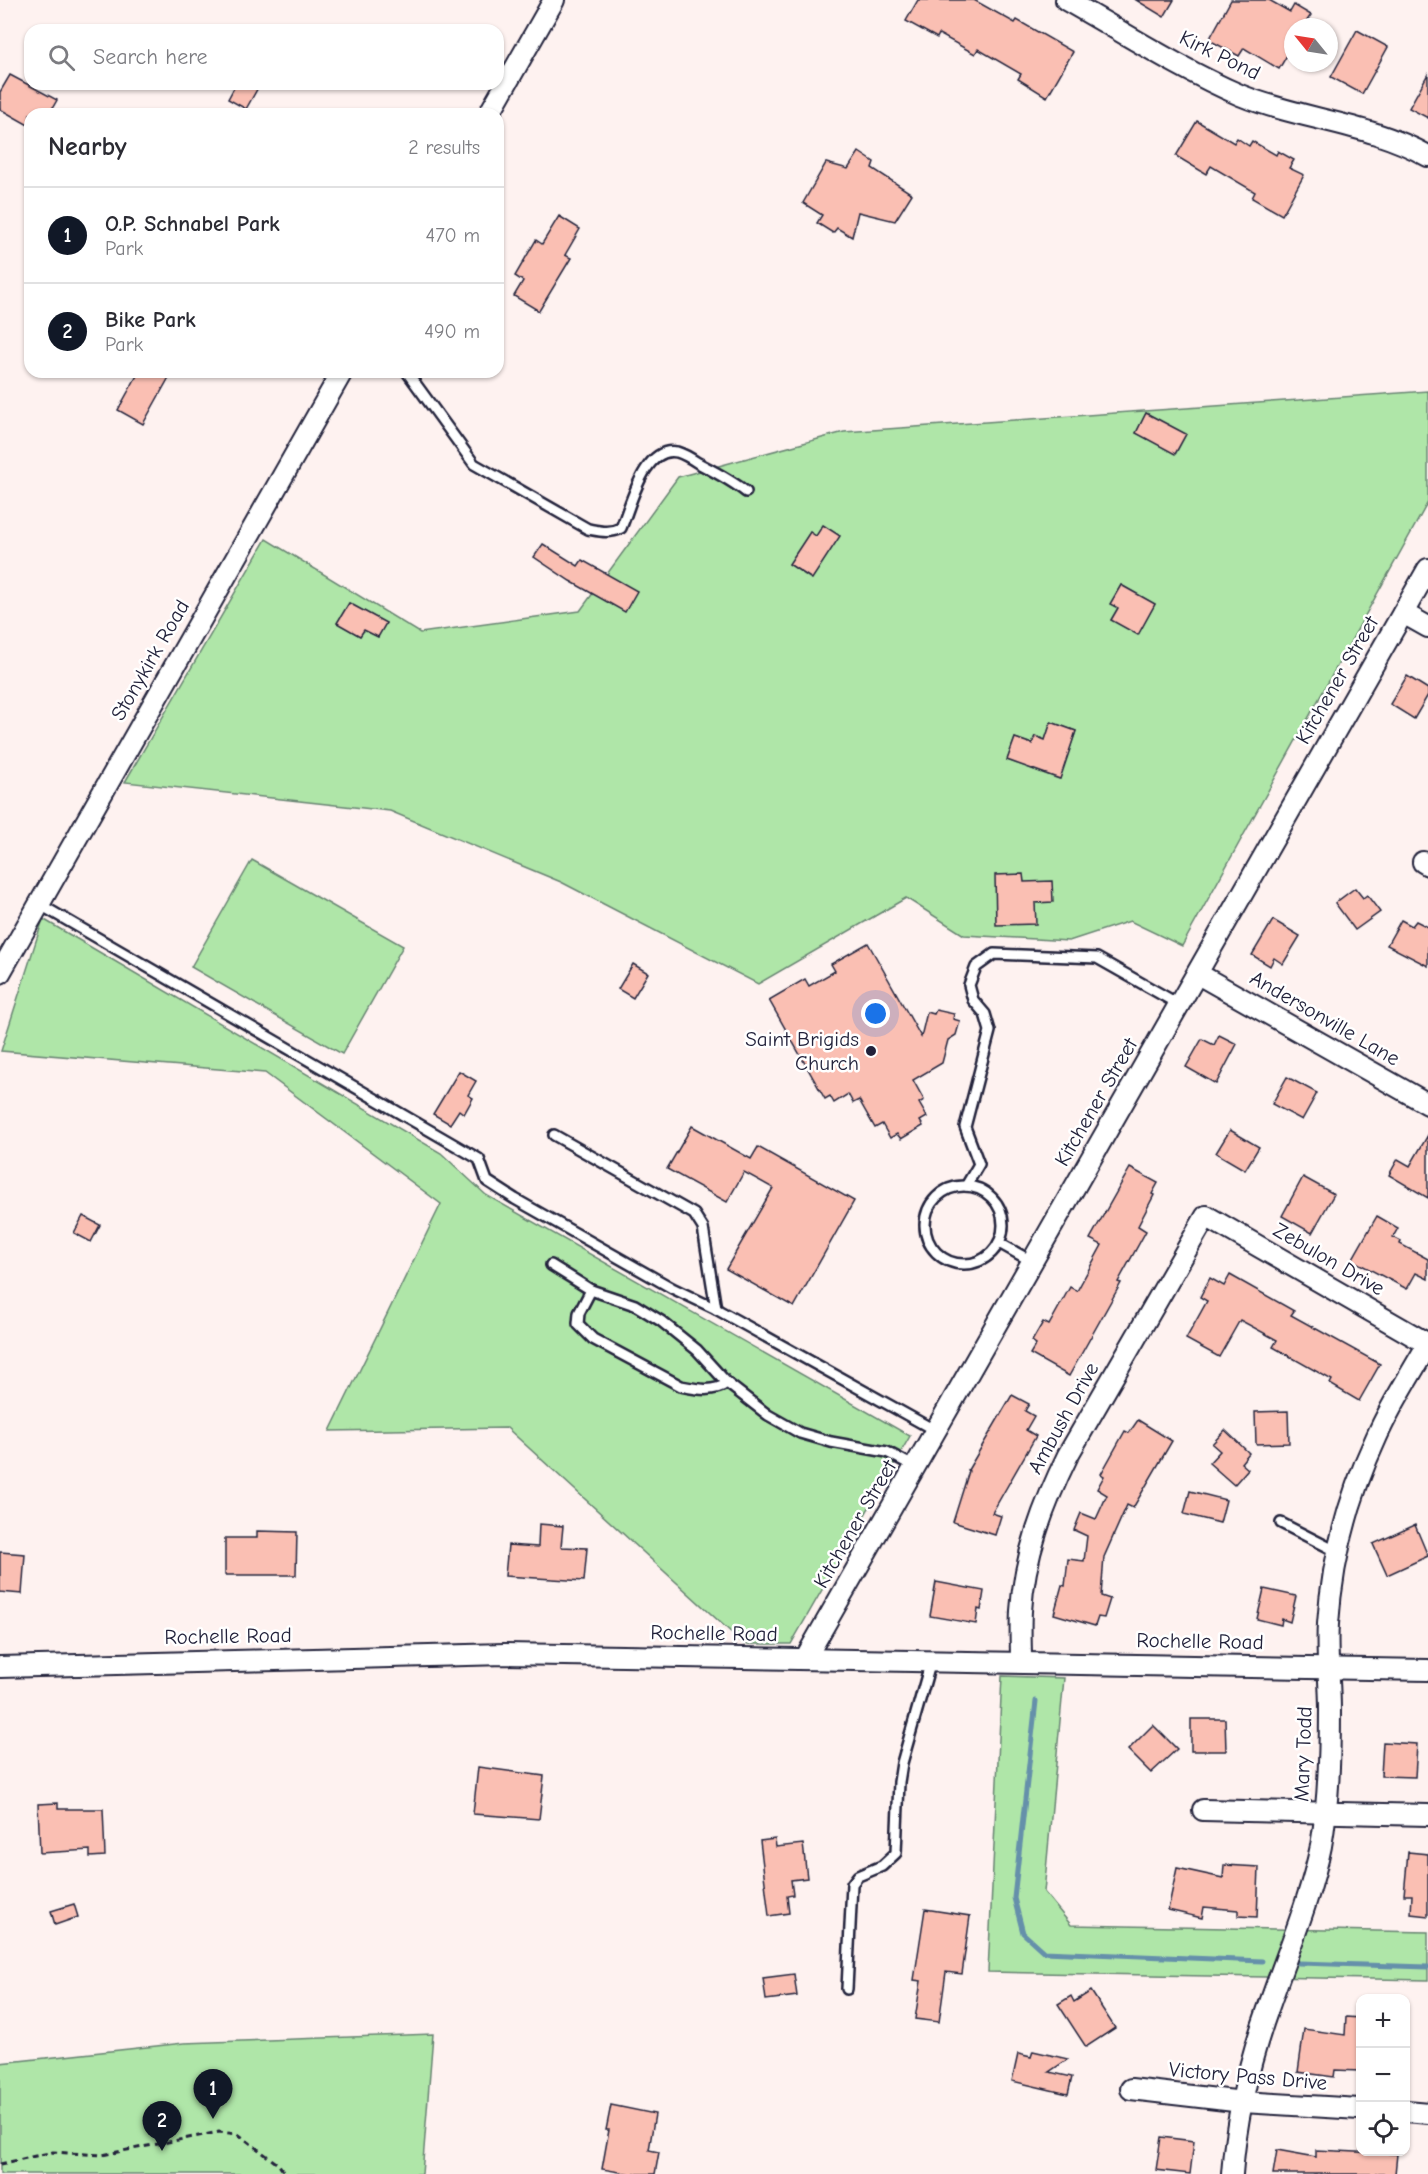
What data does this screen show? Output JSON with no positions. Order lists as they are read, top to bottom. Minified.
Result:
{"streets":{"street":["Kirk Pond","Stonykirk Road","Kitchener Street","Andersonville Lane","Zebulon Drive","Ambush Drive","Rochelle Road","Mary Todd","Victory Pass Drive"]},"crossings":[["Kitchener Street","Andersonville Lane"],["Kitchener Street","Rochelle Road"],["Zebulon Drive","Ambush Drive"],["Zebulon Drive","Mary Todd"],["Ambush Drive","Rochelle Road"],["Rochelle Road","Mary Todd"],["Mary Todd","Victory Pass Drive"]],"places":["Saint Brigids Church"],"north":"top left","page":{"search":"Search here","heading":["Nearby","2 results"],"list":[{"mark":"1","name":"O.P. Schnabel Park","note":"Park","value":"470 m"},{"mark":"2","name":"Bike Park","note":"Park","value":"490 m"}],"map_buttons":["+","−"],"pins":["1","2"]}}
